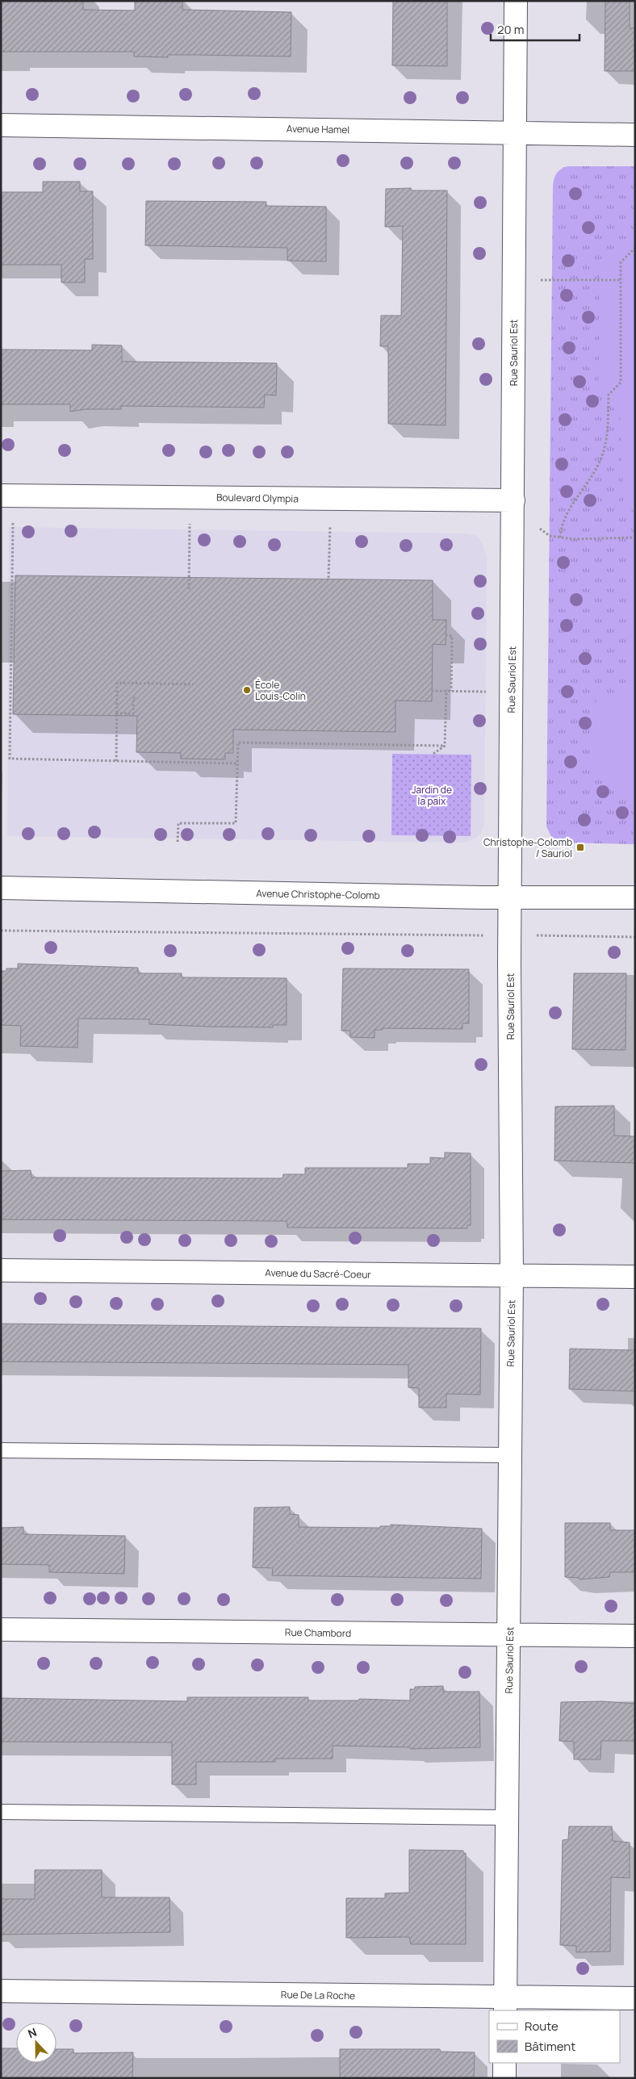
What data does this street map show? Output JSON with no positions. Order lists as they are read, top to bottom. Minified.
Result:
{"streets":{"street":["Avenue Hamel","Rue Sauriol Est","Boulevard Olympia","Avenue Christophe-Colomb","Avenue du Sacré-Coeur","Rue Chambord","Rue De La Roche"]},"crossings":[["Avenue Hamel","Rue Sauriol Est"],["Rue Sauriol Est","Boulevard Olympia"],["Rue Sauriol Est","Avenue Christophe-Colomb"],["Rue Sauriol Est","Avenue du Sacré-Coeur"],["Rue Sauriol Est","Rue Chambord"],["Rue Sauriol Est","Rue De La Roche"]],"parks":["Jardin de la paix"],"places":{"other":["École Louis-Colin"],"transit":["Christophe-Colomb / Sauriol"]},"legend":["Route","Bâtiment"],"scale_bar":"20 m","north":"top"}
